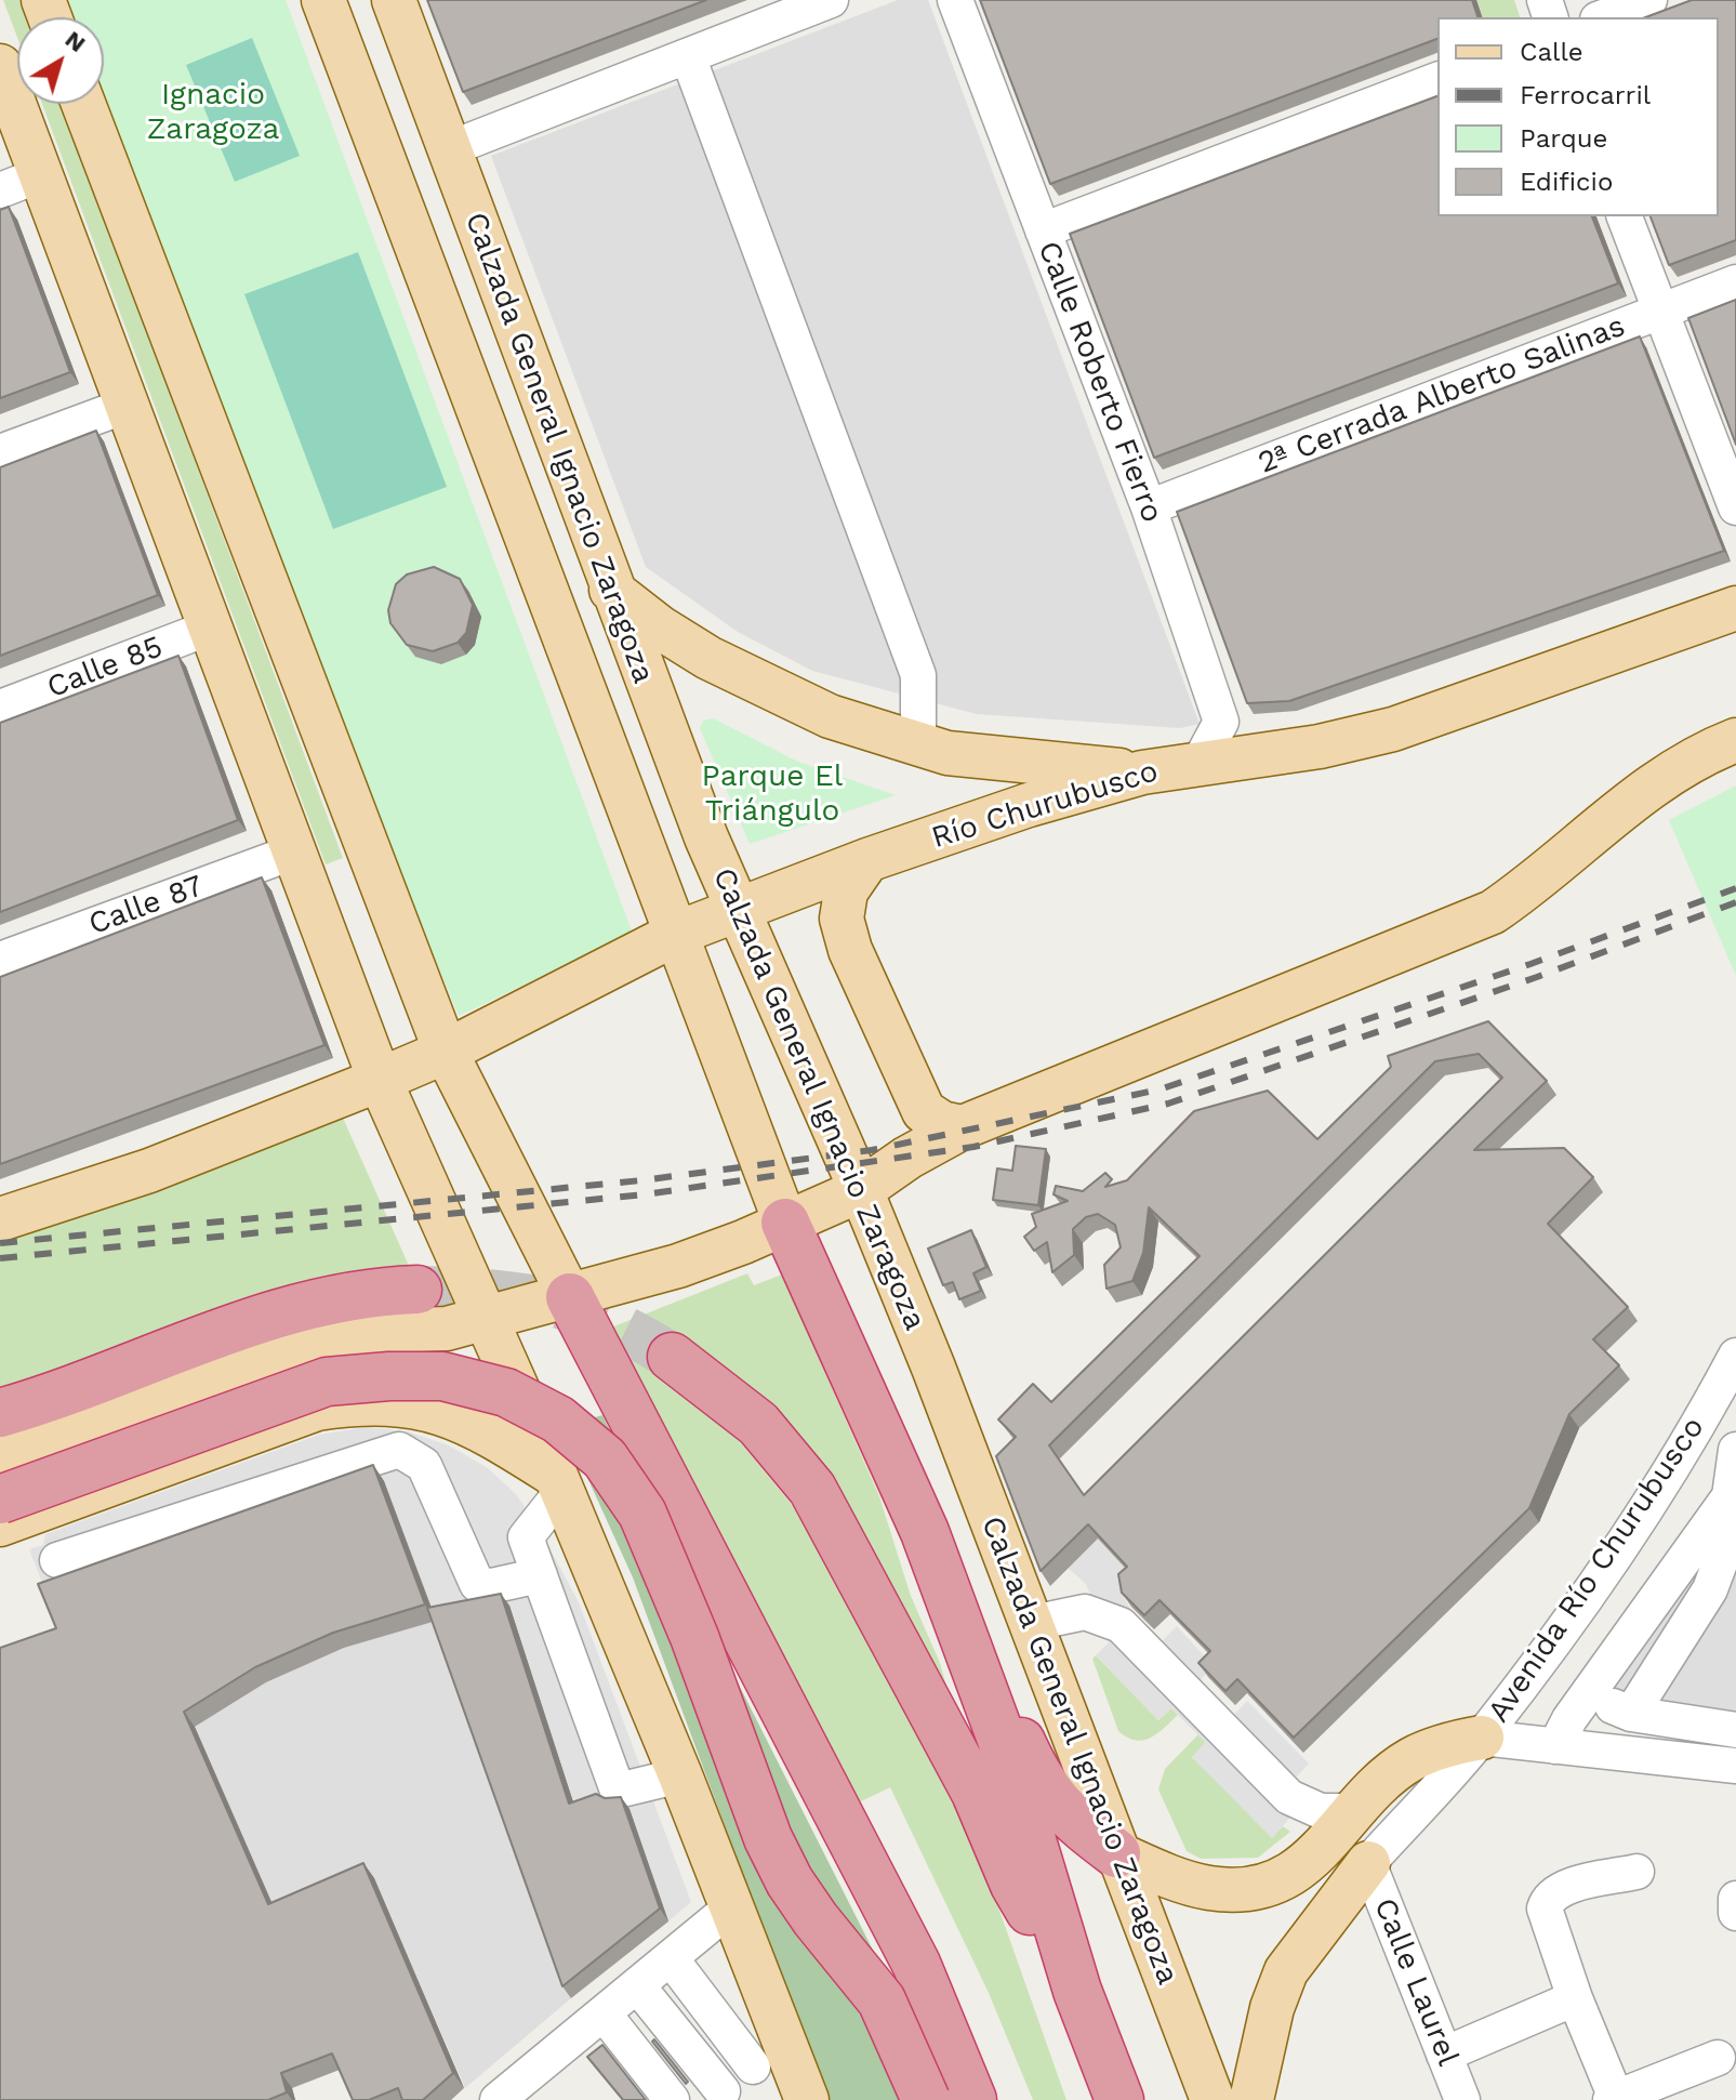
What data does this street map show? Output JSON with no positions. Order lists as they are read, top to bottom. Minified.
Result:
{"streets":{"highway":["Calzada General Ignacio Zaragoza"],"main road":["Río Churubusco"],"street":["Calle Roberto Fierro","2ª Cerrada Alberto Salinas","Calle 85","Calle 87","Avenida Río Churubusco","Calle Laurel"]},"crossings":[["Calle Roberto Fierro","2ª Cerrada Alberto Salinas"],["Calle Roberto Fierro","Río Churubusco"],["Calzada General Ignacio Zaragoza","Río Churubusco"],["Avenida Río Churubusco","Calle Laurel"]],"parks":["Ignacio Zaragoza","Parque El Triángulo"],"legend":["Calle","Ferrocarril","Parque","Edificio"],"north":"top right"}
